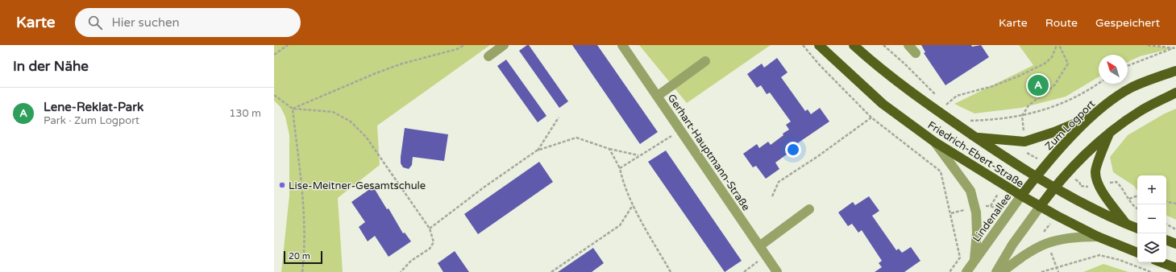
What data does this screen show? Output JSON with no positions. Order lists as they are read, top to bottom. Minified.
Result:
{"streets":{"main road":["Zum Logport","Friedrich-Ebert-Straße","Lindenallee"],"street":["Gerhart-Hauptmann-Straße"]},"crossings":[["Zum Logport","Friedrich-Ebert-Straße"],["Zum Logport","Lindenallee"],["Friedrich-Ebert-Straße","Lindenallee"]],"places":["Lise-Meitner-Gesamtschule"],"scale_bar":"20 m","north":"top left","page":{"header":"Karte","search":"Hier suchen","nav":["Karte","Route","Gespeichert"],"heading":"In der Nähe","pins":"A","list":[{"mark":"A","name":"Lene-Reklat-Park","note":"Park · Zum Logport","value":"130 m"}],"map_buttons":["+","−"],"scale":"20 m"}}
